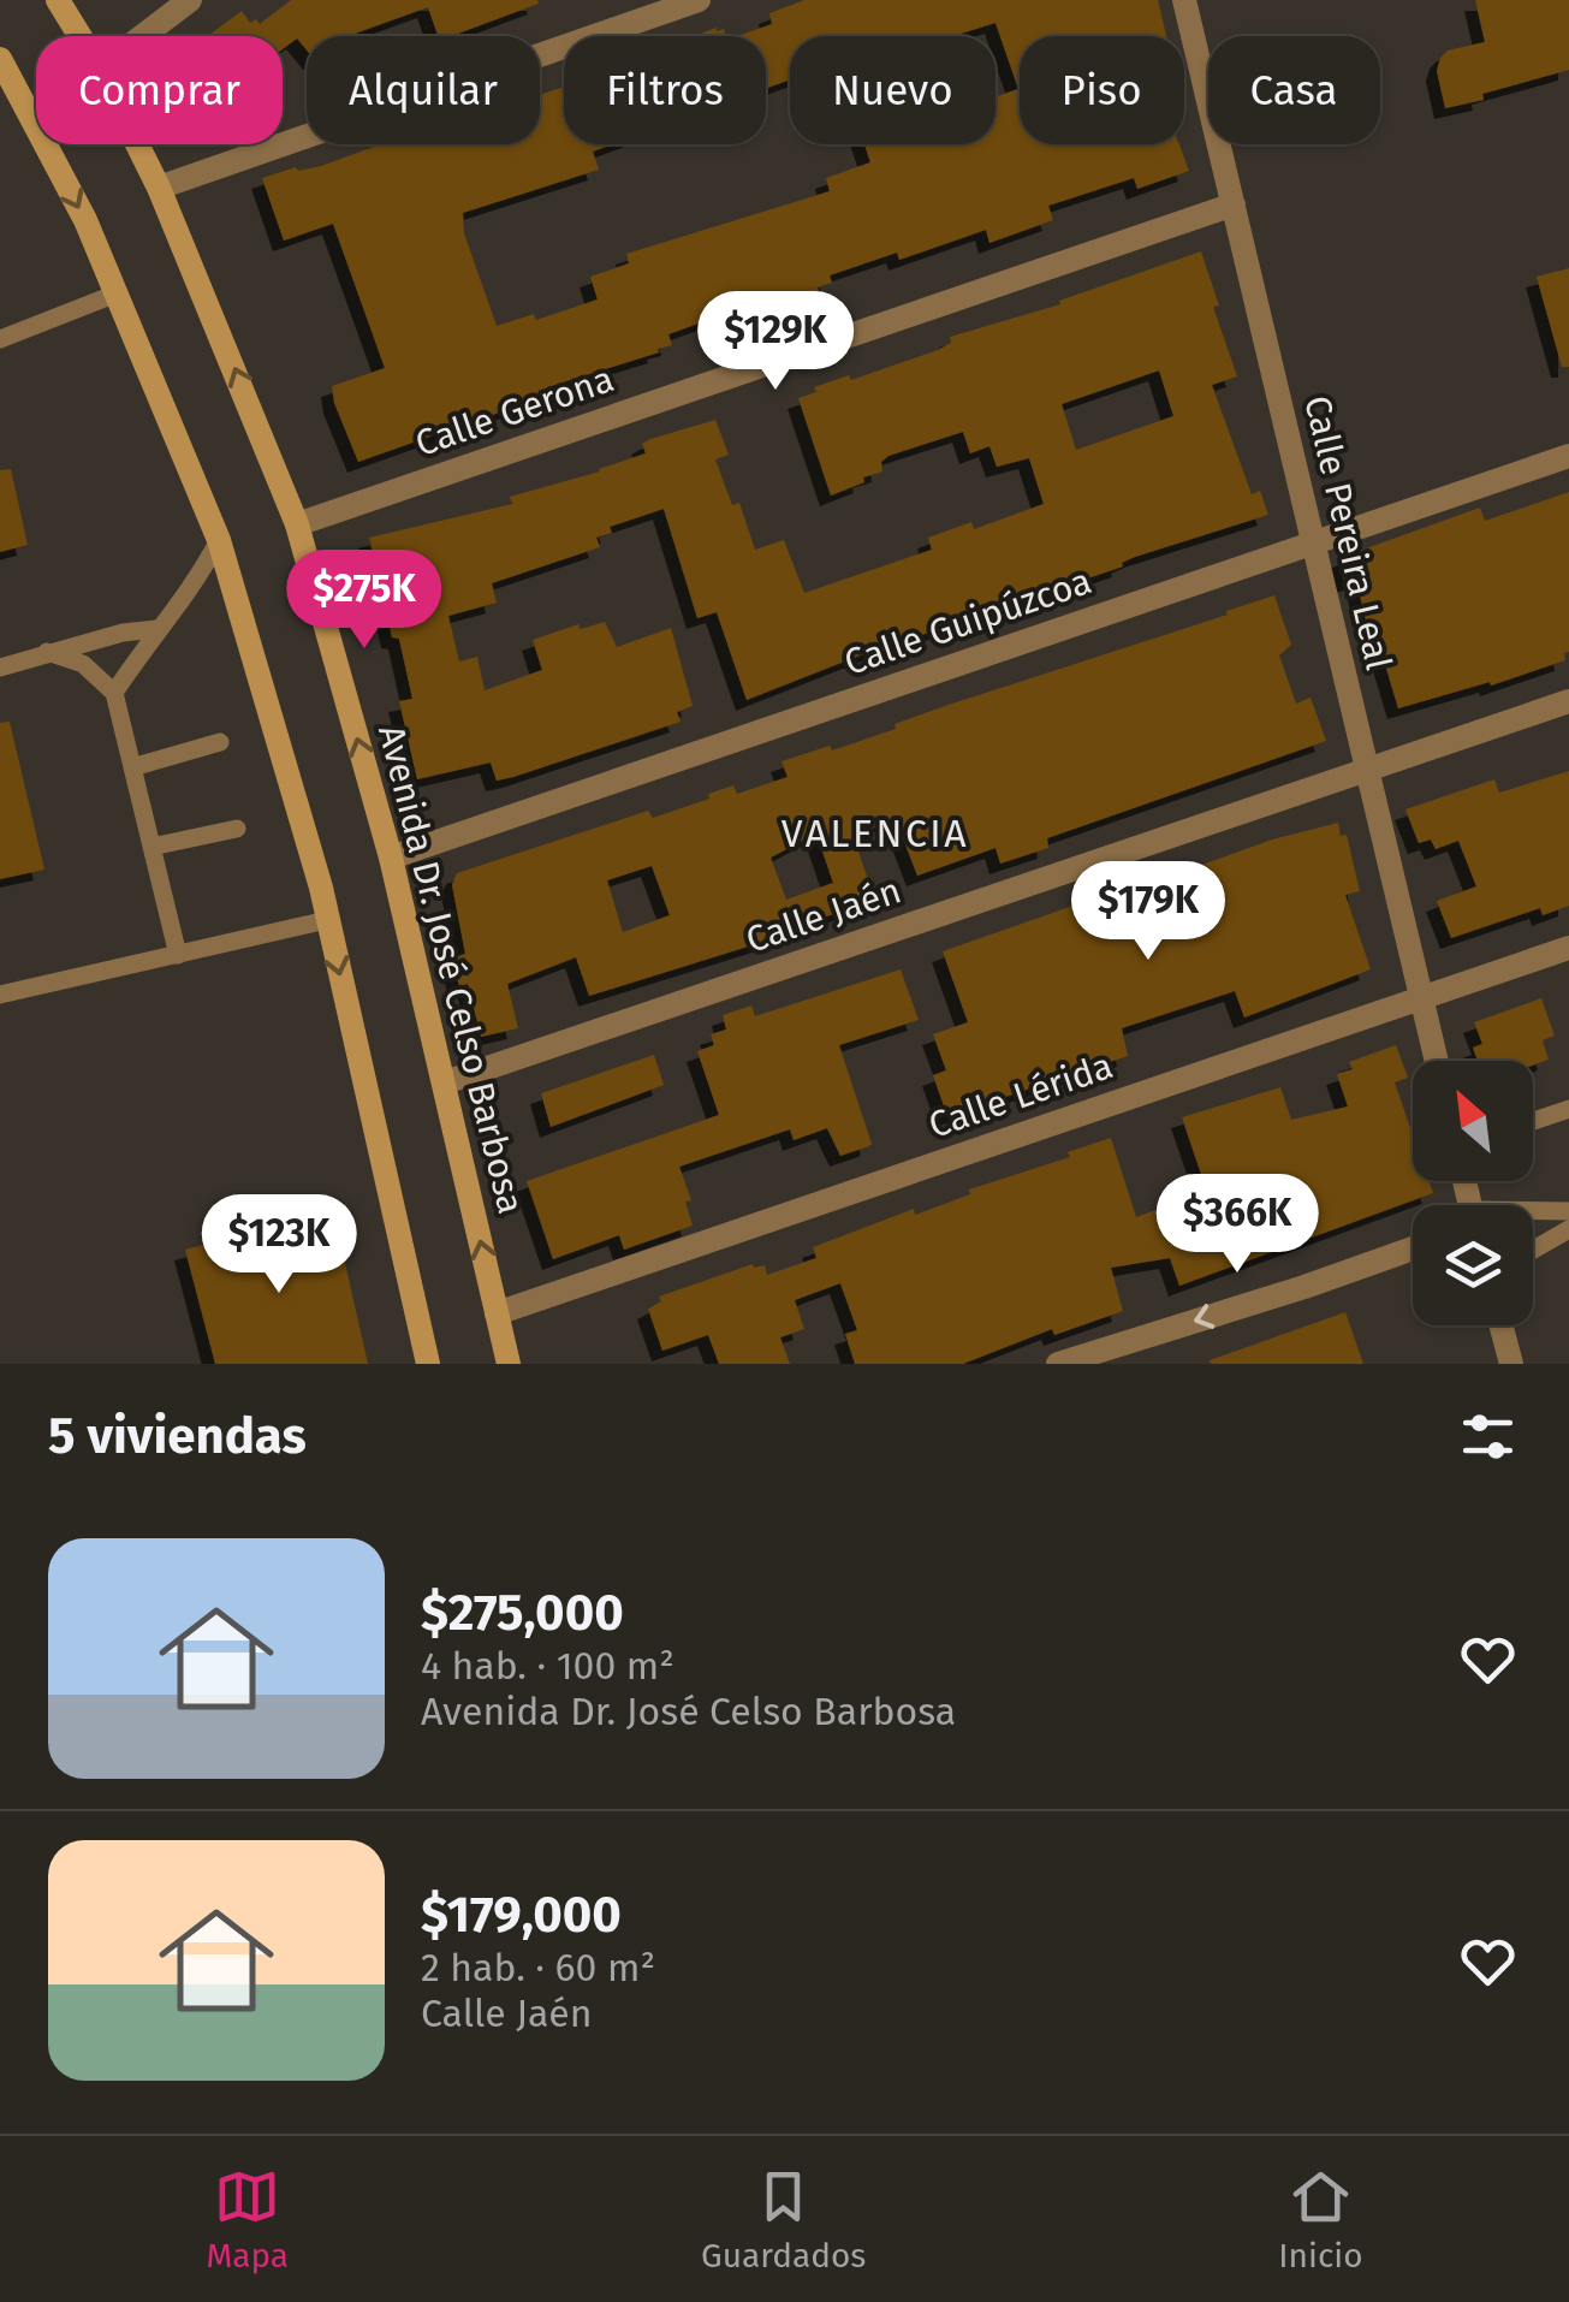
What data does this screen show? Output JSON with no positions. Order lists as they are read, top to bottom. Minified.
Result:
{"streets":{"main road":["Avenida Dr. José Celso Barbosa"],"street":["Calle Gerona","Calle Pereira Leal","Calle Guipúzcoa","Calle Jaén","Calle Lérida"]},"crossings":[["Calle Gerona","Calle Pereira Leal"],["Calle Gerona","Avenida Dr. José Celso Barbosa"],["Calle Pereira Leal","Calle Guipúzcoa"],["Calle Pereira Leal","Calle Jaén"],["Calle Pereira Leal","Calle Lérida"],["Calle Guipúzcoa","Avenida Dr. José Celso Barbosa"],["Calle Jaén","Avenida Dr. José Celso Barbosa"],["Avenida Dr. José Celso Barbosa","Calle Lérida"]],"districts":["VALENCIA"],"north":"top left","page":{"chip":["Comprar","Alquilar","Filtros","Nuevo","Piso","Casa"],"price":["$129K","$275K","$179K","$366K","$123K"],"heading":"5 viviendas","list":[{"name":"$275,000","note":"4 hab. · 100 m² · Avenida Dr. José Celso Barbosa"},{"name":"$179,000","note":"2 hab. · 60 m² · Calle Jaén"}],"tabs":["Mapa","Guardados","Inicio"]}}
